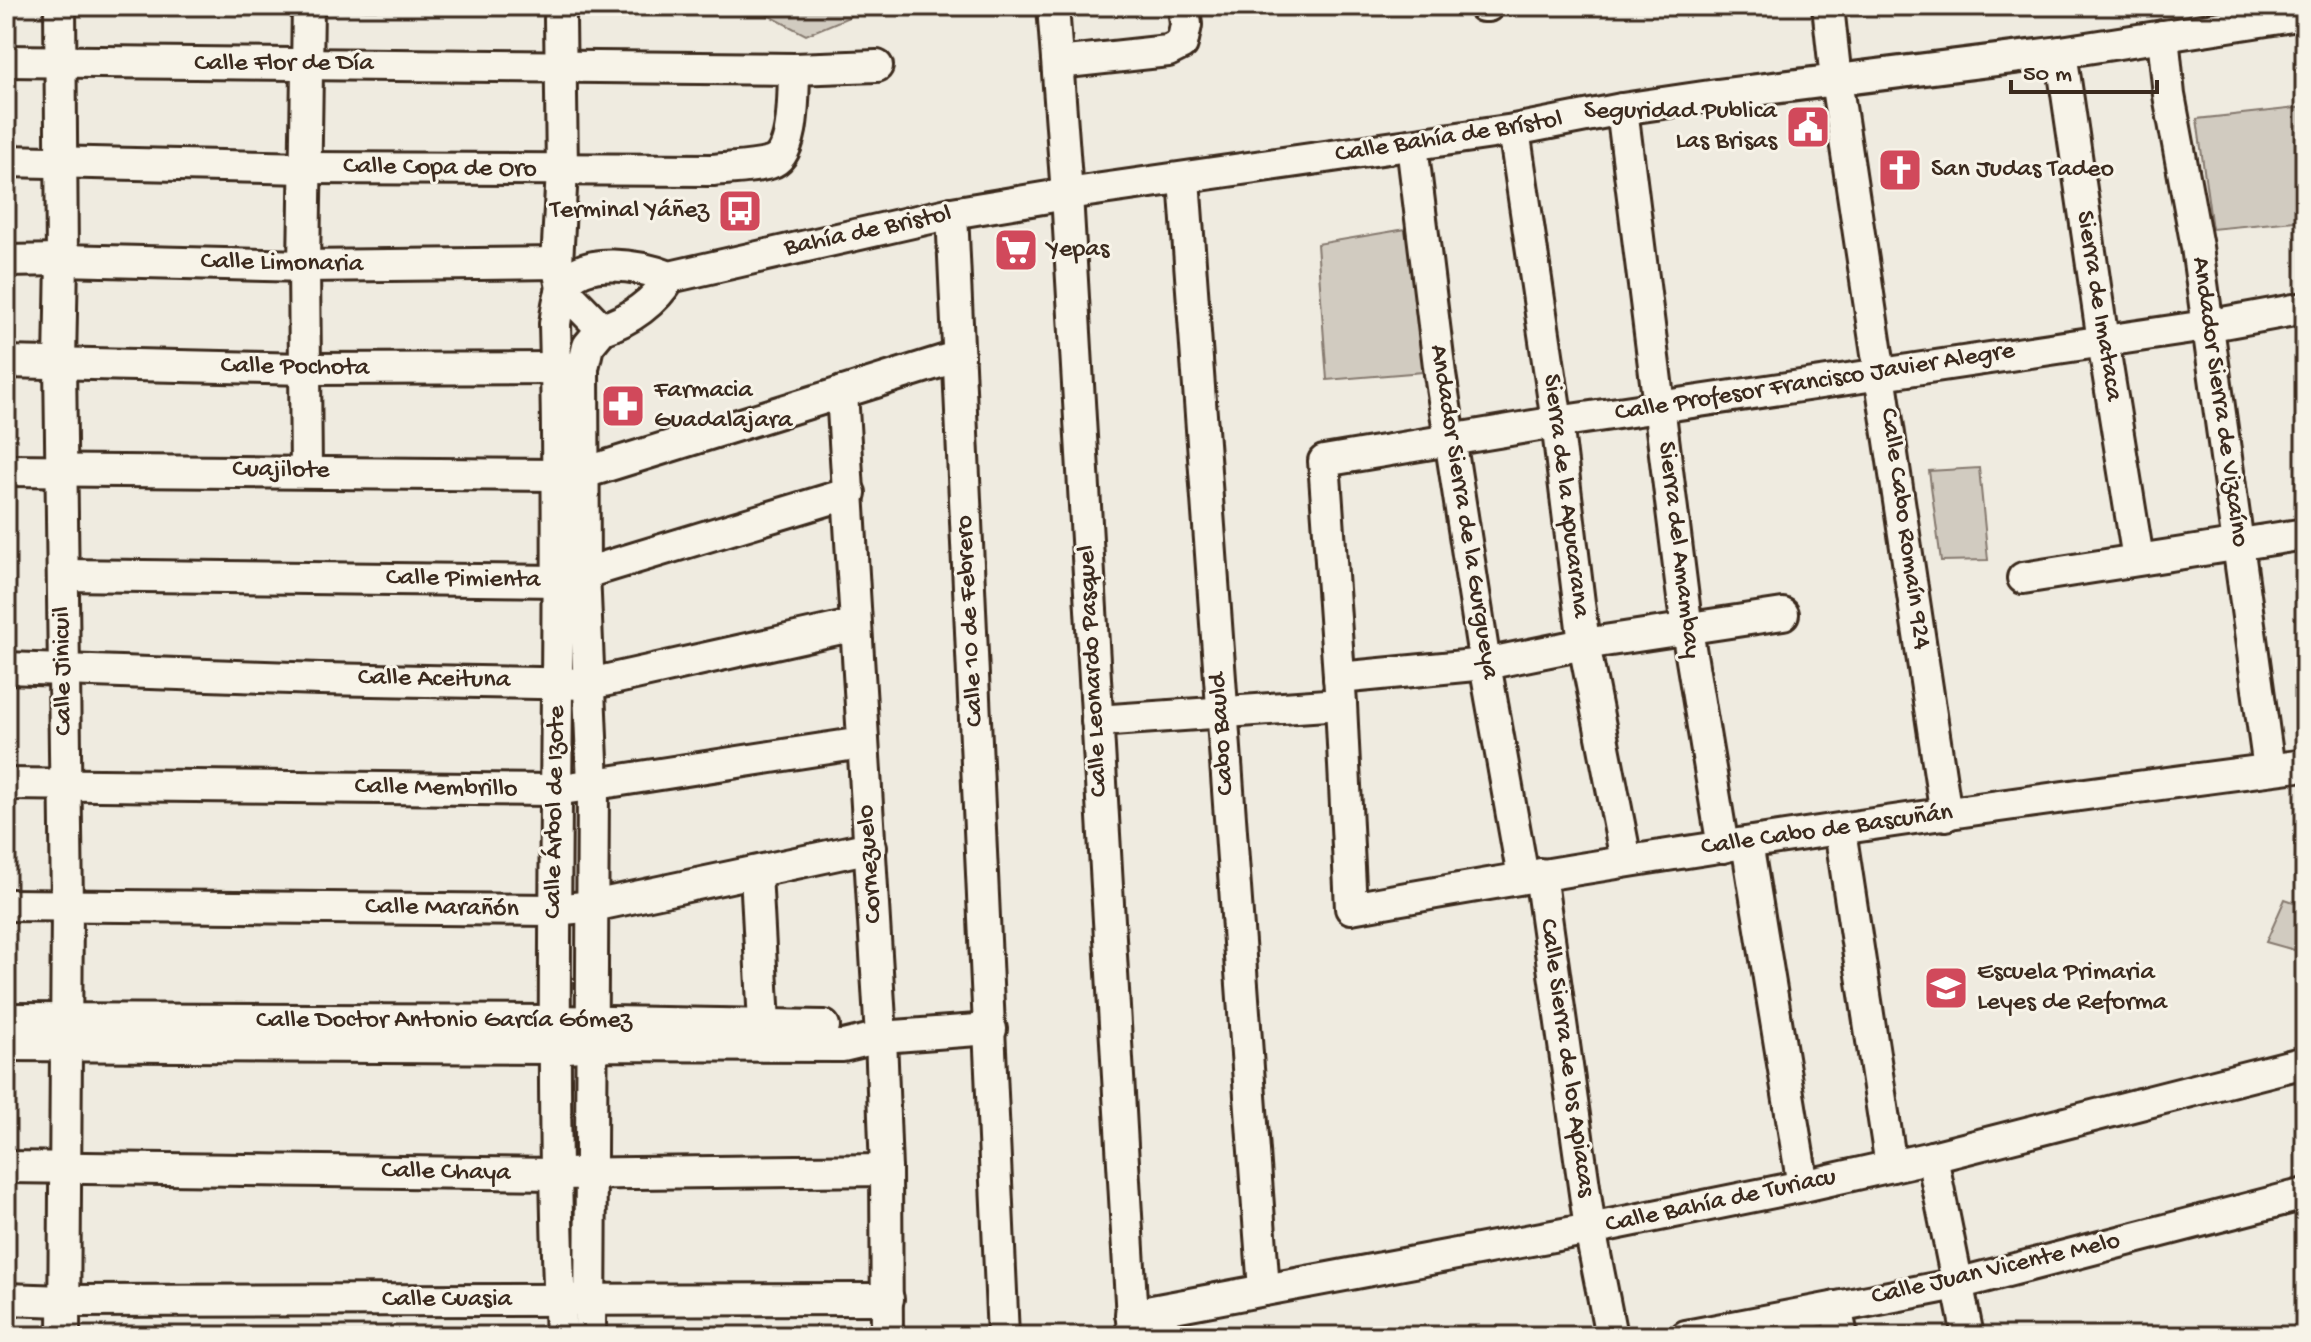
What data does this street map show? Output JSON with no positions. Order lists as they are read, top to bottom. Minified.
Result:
{"streets":{"street":["Calle Flor de Día","Calle Bahía de Brístol","Calle Copa de Oro","Bahía de Bristol","Calle Limonaria","Sierra de Imataca","Calle Pochota","Calle Profesor Francisco Javier Alegre","Andador Sierra de Vizcaíno","Cuajilote","Sierra de la Apucarana","Andador Sierra de la Gurgueya","Calle Cabo Romaín 924","Sierra del Amambay","Calle Pimienta","Calle 10 de Febrero","Calle Jinicuil","Calle Leonardo Pasquel","Calle Aceituna","Cabo Bauld","Calle Membrillo","Calle Árbol de Izote","Calle Cabo de Bascuñán","Cornezuelo","Calle Marañón","Calle Doctor Antonio García Gómez","Calle Sierra de los Apiacas","Calle Chaya","Calle Bahía de Turiacu","Calle Juan Vicente Melo","Calle Cuasia"]},"crossings":[["Calle Flor de Día","Calle Copa de Oro"],["Calle Flor de Día","Calle Jinicuil"],["Calle Flor de Día","Calle Árbol de Izote"],["Calle Bahía de Brístol","Bahía de Bristol"],["Calle Bahía de Brístol","Sierra de Imataca"],["Calle Bahía de Brístol","Andador Sierra de Vizcaíno"],["Calle Bahía de Brístol","Sierra de la Apucarana"],["Calle Bahía de Brístol","Andador Sierra de la Gurgueya"],["Calle Bahía de Brístol","Calle Cabo Romaín 924"],["Calle Bahía de Brístol","Sierra del Amambay"],["Calle Bahía de Brístol","Calle Leonardo Pasquel"],["Calle Bahía de Brístol","Cabo Bauld"],["Calle Copa de Oro","Calle Jinicuil"],["Calle Copa de Oro","Calle Árbol de Izote"],["Bahía de Bristol","Calle Limonaria"],["Bahía de Bristol","Calle 10 de Febrero"],["Bahía de Bristol","Calle Leonardo Pasquel"],["Bahía de Bristol","Calle Árbol de Izote"],["Calle Limonaria","Calle Jinicuil"],["Calle Limonaria","Calle Árbol de Izote"],["Sierra de Imataca","Calle Profesor Francisco Javier Alegre"],["Calle Pochota","Calle Jinicuil"],["Calle Pochota","Calle Árbol de Izote"],["Calle Profesor Francisco Javier Alegre","Andador Sierra de Vizcaíno"],["Calle Profesor Francisco Javier Alegre","Sierra de la Apucarana"],["Calle Profesor Francisco Javier Alegre","Andador Sierra de la Gurgueya"],["Calle Profesor Francisco Javier Alegre","Calle Cabo Romaín 924"],["Calle Profesor Francisco Javier Alegre","Sierra del Amambay"],["Calle Profesor Francisco Javier Alegre","Calle Cabo de Bascuñán"],["Andador Sierra de Vizcaíno","Calle Cabo de Bascuñán"],["Cuajilote","Calle 10 de Febrero"],["Cuajilote","Calle Jinicuil"],["Cuajilote","Calle Árbol de Izote"],["Cuajilote","Cornezuelo"],["Sierra de la Apucarana","Calle Cabo de Bascuñán"],["Andador Sierra de la Gurgueya","Calle Cabo de Bascuñán"],["Andador Sierra de la Gurgueya","Calle Sierra de los Apiacas"],["Calle Cabo Romaín 924","Calle Cabo de Bascuñán"],["Sierra del Amambay","Calle Cabo de Bascuñán"],["Sierra del Amambay","Calle Bahía de Turiacu"],["Calle Pimienta","Calle Jinicuil"],["Calle Pimienta","Calle Árbol de Izote"],["Calle Pimienta","Cornezuelo"],["Calle 10 de Febrero","Calle Doctor Antonio García Gómez"],["Calle Jinicuil","Calle Aceituna"],["Calle Jinicuil","Calle Membrillo"],["Calle Jinicuil","Calle Marañón"],["Calle Jinicuil","Calle Doctor Antonio García Gómez"],["Calle Jinicuil","Calle Chaya"],["Calle Jinicuil","Calle Cuasia"],["Calle Leonardo Pasquel","Calle Bahía de Turiacu"],["Calle Aceituna","Calle Árbol de Izote"],["Calle Aceituna","Cornezuelo"],["Cabo Bauld","Calle Bahía de Turiacu"],["Calle Membrillo","Calle Árbol de Izote"],["Calle Membrillo","Cornezuelo"],["Calle Árbol de Izote","Calle Marañón"],["Calle Árbol de Izote","Calle Doctor Antonio García Gómez"],["Calle Árbol de Izote","Calle Chaya"],["Calle Árbol de Izote","Calle Cuasia"],["Calle Cabo de Bascuñán","Calle Sierra de los Apiacas"],["Cornezuelo","Calle Marañón"],["Cornezuelo","Calle Doctor Antonio García Gómez"],["Cornezuelo","Calle Chaya"],["Cornezuelo","Calle Cuasia"],["Calle Sierra de los Apiacas","Calle Bahía de Turiacu"]],"places":{"public building":["Seguridad Publica Las Brisas"],"church":["San Judas Tadeo"],"bus stop":["Terminal Yáñez"],"supermarket":["Yepas"],"pharmacy":["Farmacia Guadalajara"],"school or university":["Escuela Primaria Leyes de Reforma"]},"scale_bar":"50 m"}
